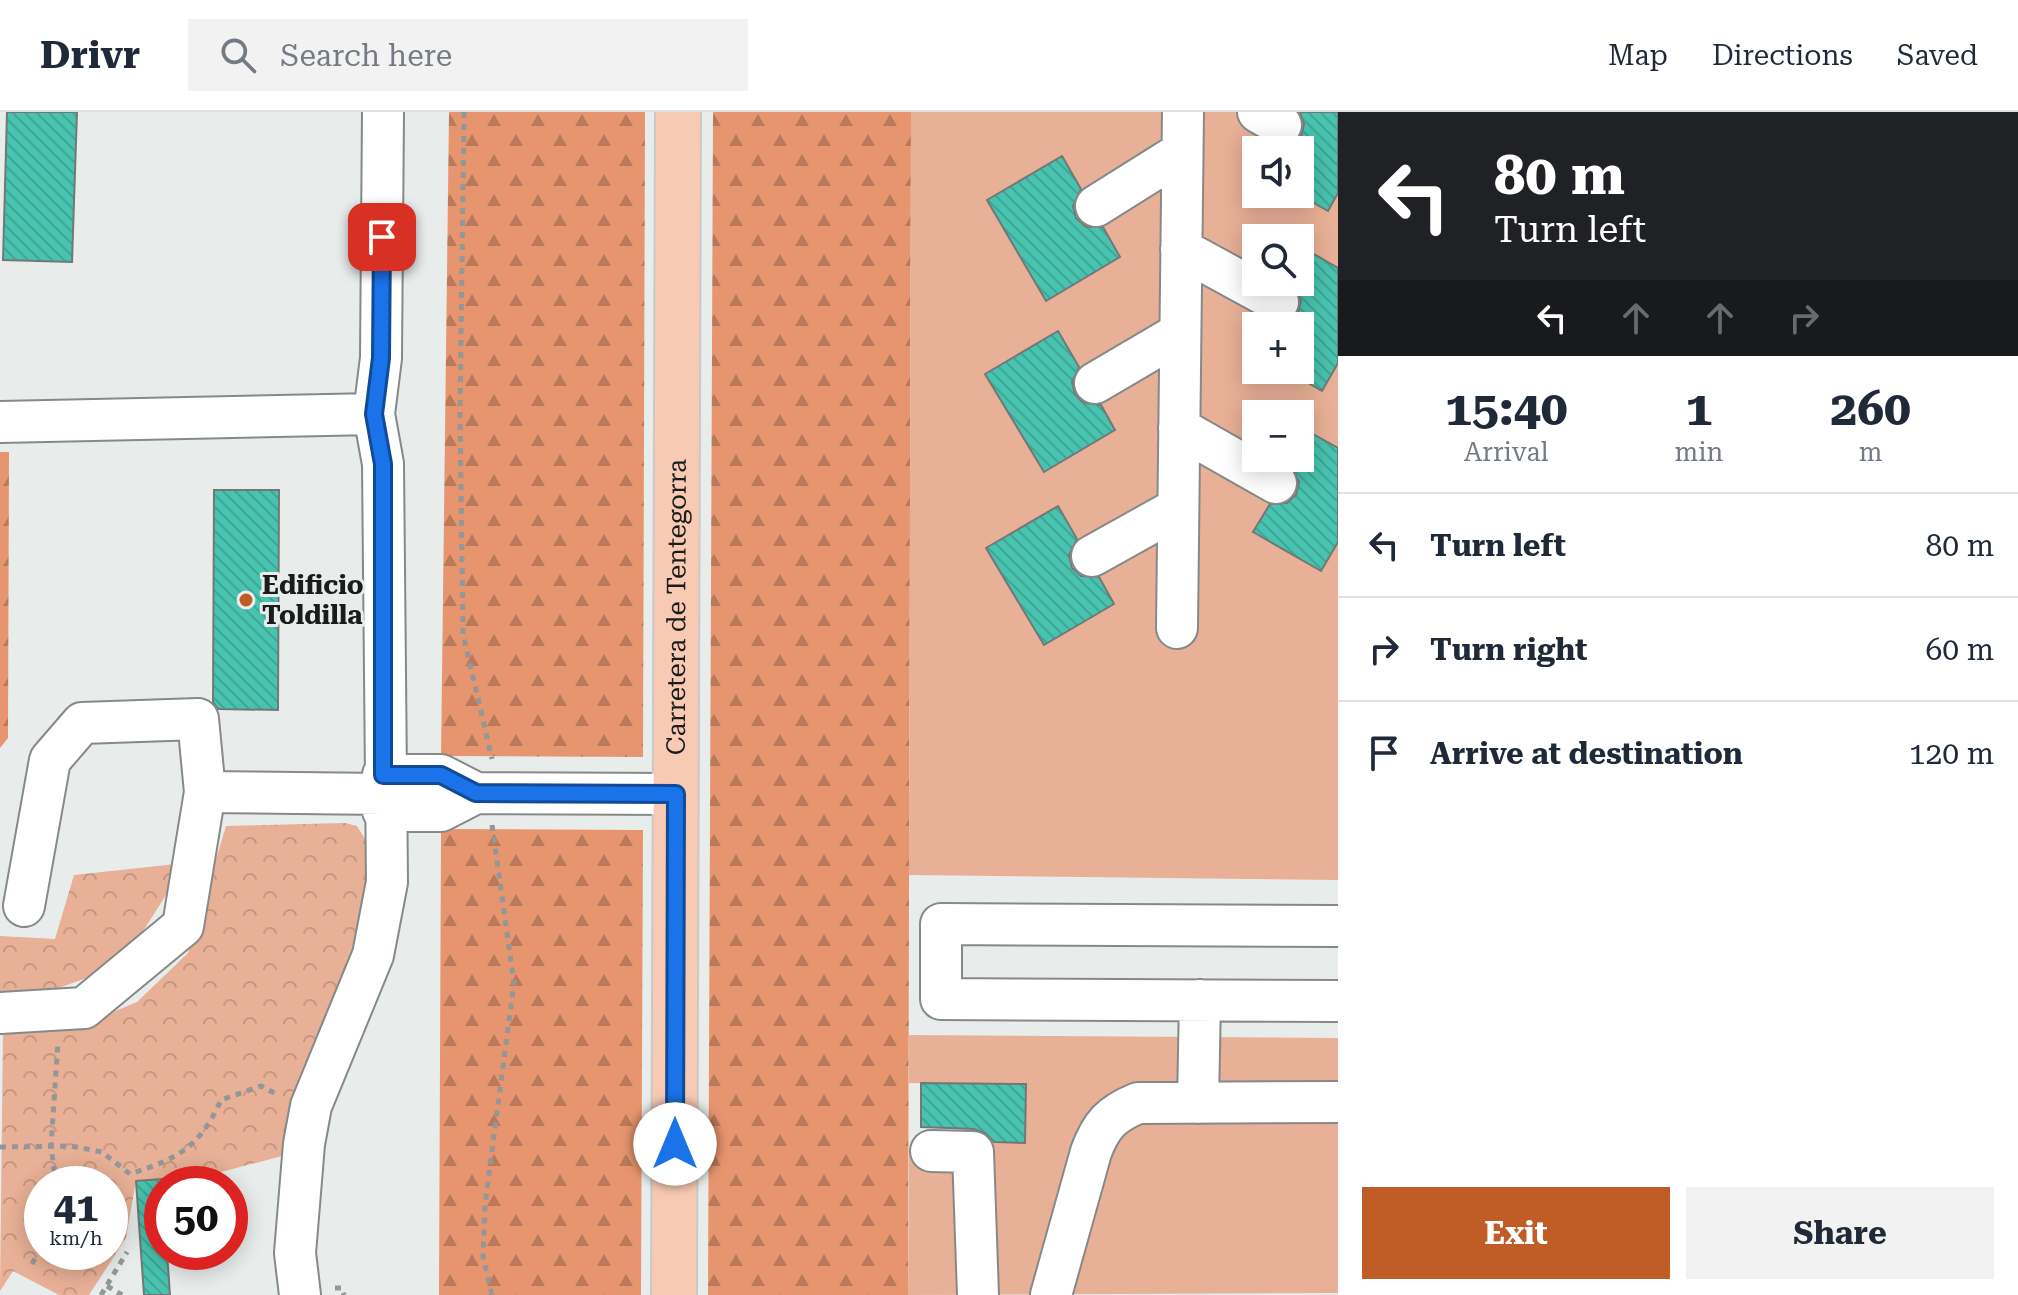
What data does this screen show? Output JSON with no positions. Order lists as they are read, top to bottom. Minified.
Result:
{"streets":{"main road":["Carretera de Tentegorra"]},"places":["Edificio Toldilla"],"page":{"header":"Drivr","search":"Search here","nav":["Map","Directions","Saved"],"turn":["80 m","Turn left"],"map_buttons":["+","−"],"eta":["15:40","Arrival","1","min","260","m"],"list":[{"name":"Turn left","value":"80 m"},{"name":"Turn right","value":"60 m"},{"name":"Arrive at destination","value":"120 m"}],"speed":"41 km/h","limit":"50","buttons":["Exit","Share"]}}
